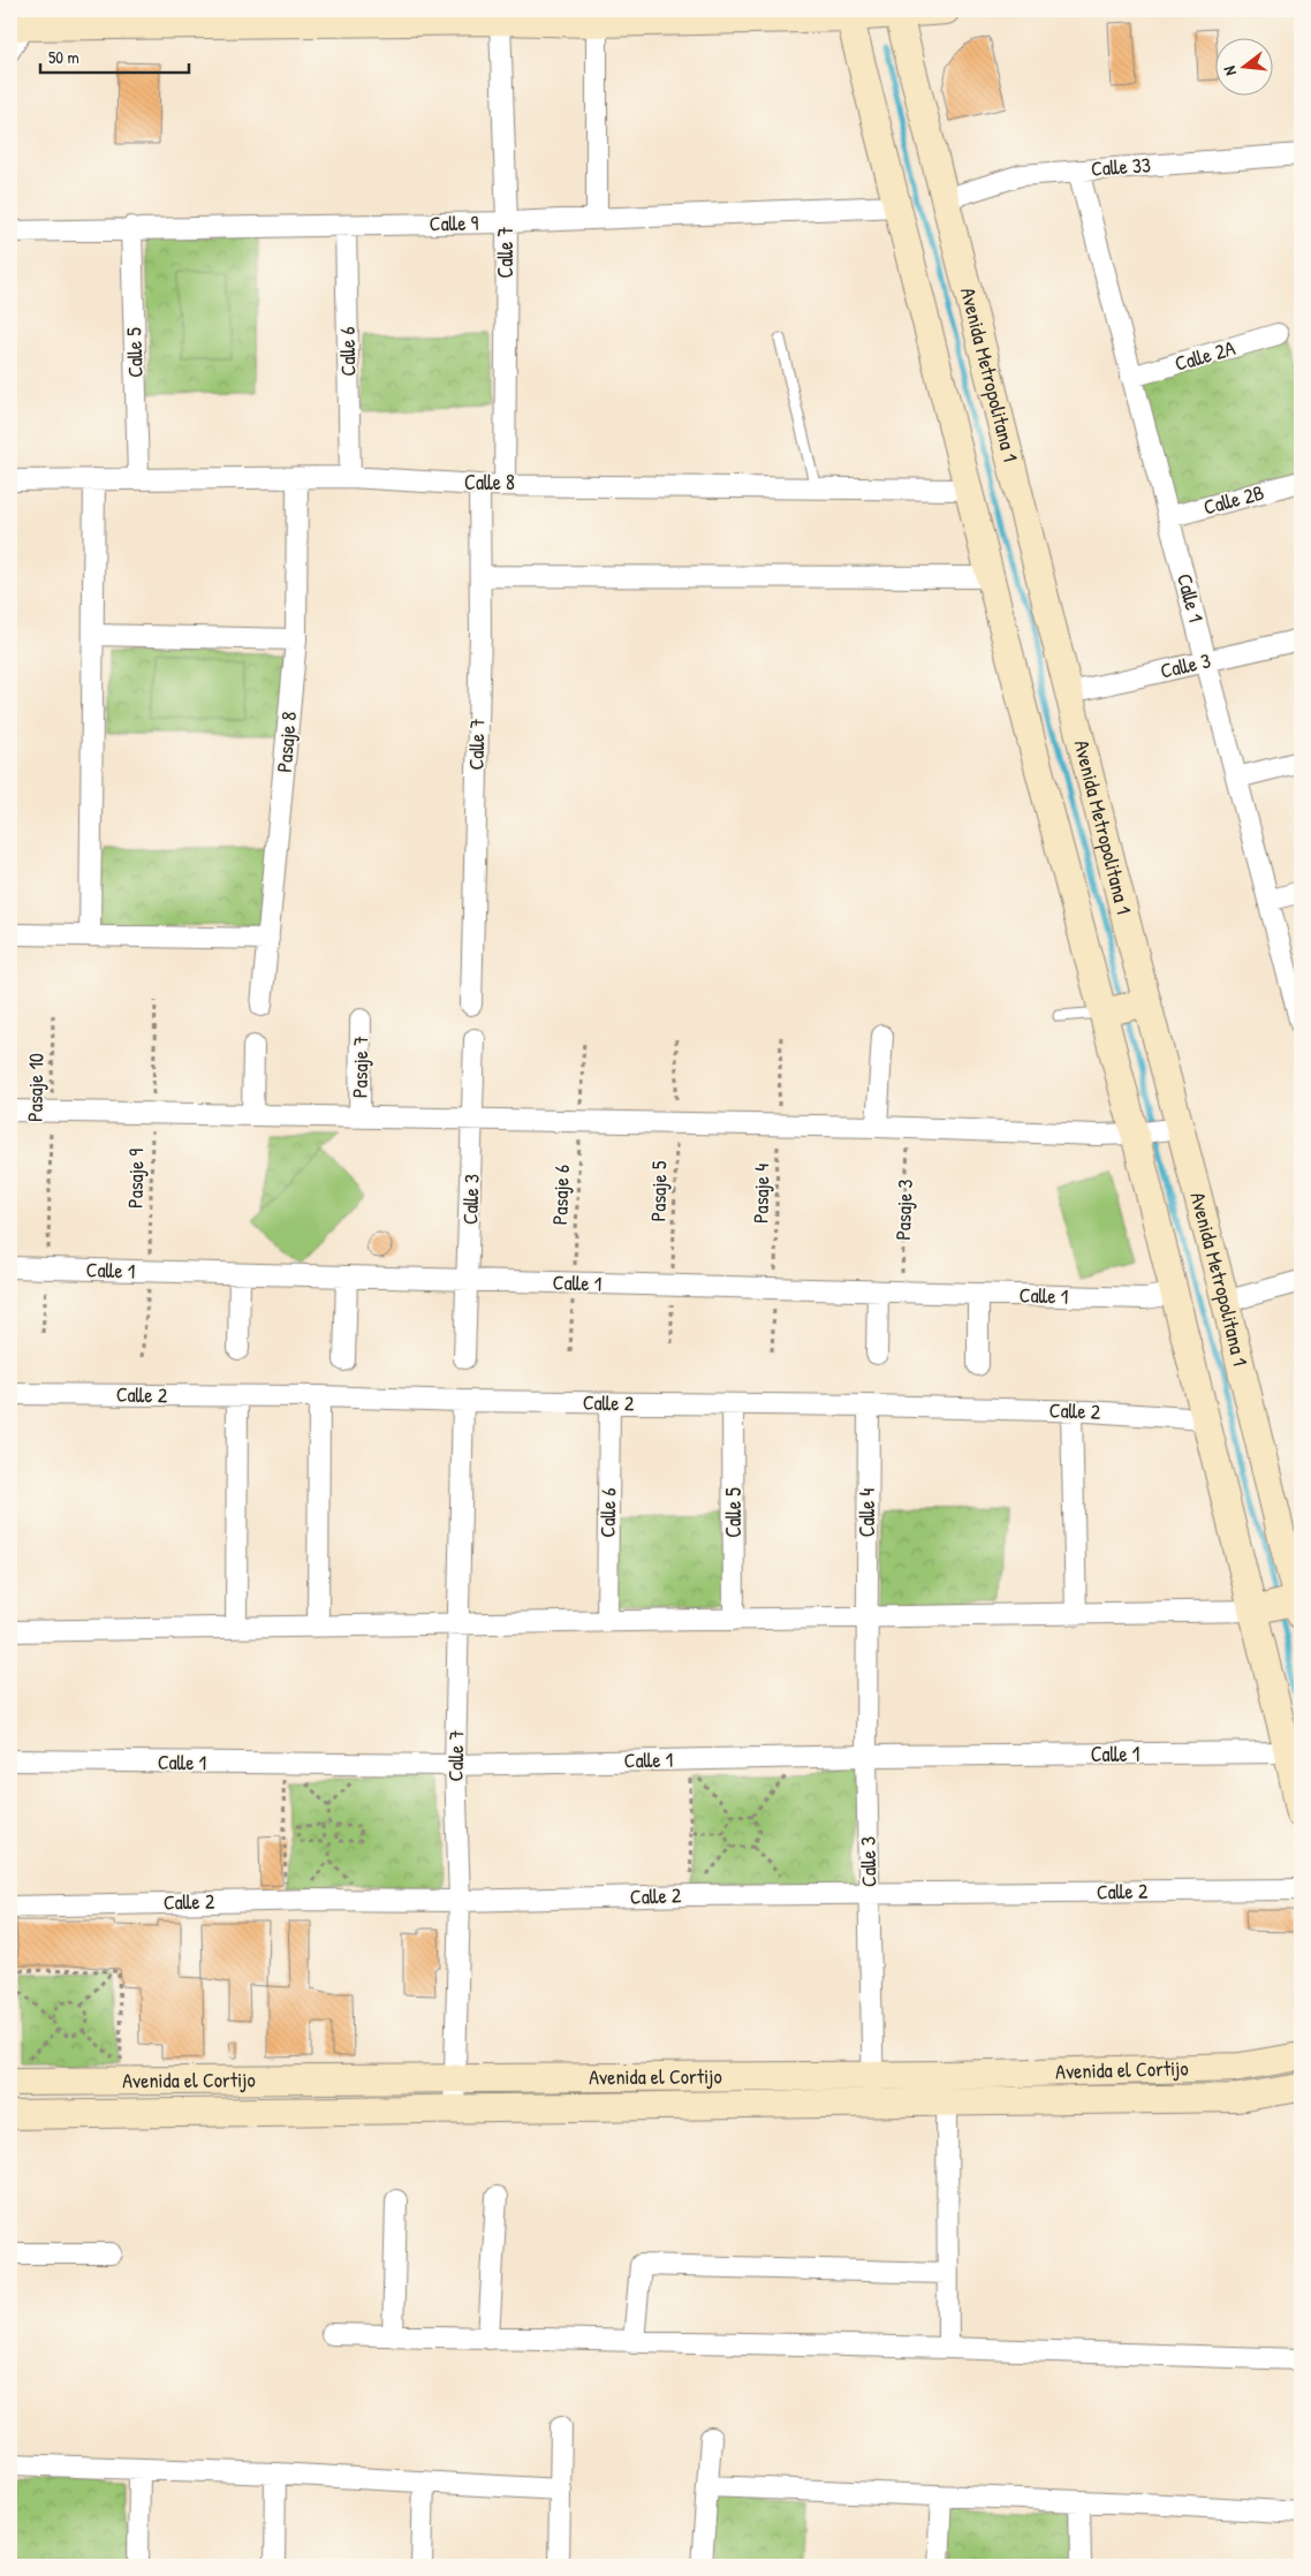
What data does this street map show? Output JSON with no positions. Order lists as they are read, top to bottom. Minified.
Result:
{"streets":{"street":["Calle 33","Calle 9","Calle 7","Calle 6","Calle 5","Calle 2A","Avenida Metropolitana 1","Calle 8","Calle 2B","Calle 1","Calle 3","Pasaje 8","Pasaje 7","Calle 2","Calle 4","Avenida el Cortijo"],"path":["Pasaje 10","Pasaje 9","Pasaje 5","Pasaje 4","Pasaje 6","Pasaje 3"]},"crossings":[["Calle 33","Avenida Metropolitana 1"],["Calle 33","Calle 1"],["Calle 9","Calle 7"],["Calle 9","Calle 6"],["Calle 9","Calle 5"],["Calle 9","Avenida Metropolitana 1"],["Calle 7","Calle 8"],["Calle 7","Calle 1"],["Calle 7","Calle 2"],["Calle 7","Avenida el Cortijo"],["Calle 6","Calle 8"],["Calle 6","Calle 2"],["Calle 5","Calle 8"],["Calle 5","Calle 2"],["Calle 2A","Calle 1"],["Avenida Metropolitana 1","Calle 8"],["Avenida Metropolitana 1","Calle 1"],["Avenida Metropolitana 1","Calle 3"],["Avenida Metropolitana 1","Calle 2"],["Calle 8","Pasaje 8"],["Calle 2B","Calle 1"],["Calle 1","Calle 3"],["Calle 1","Pasaje 10"],["Calle 1","Pasaje 9"],["Calle 1","Pasaje 5"],["Calle 1","Pasaje 4"],["Calle 1","Pasaje 6"],["Calle 1","Pasaje 3"],["Calle 3","Calle 2"],["Calle 3","Calle 4"],["Calle 3","Avenida el Cortijo"],["Calle 2","Calle 4"]],"scale_bar":"50 m","north":"left"}
